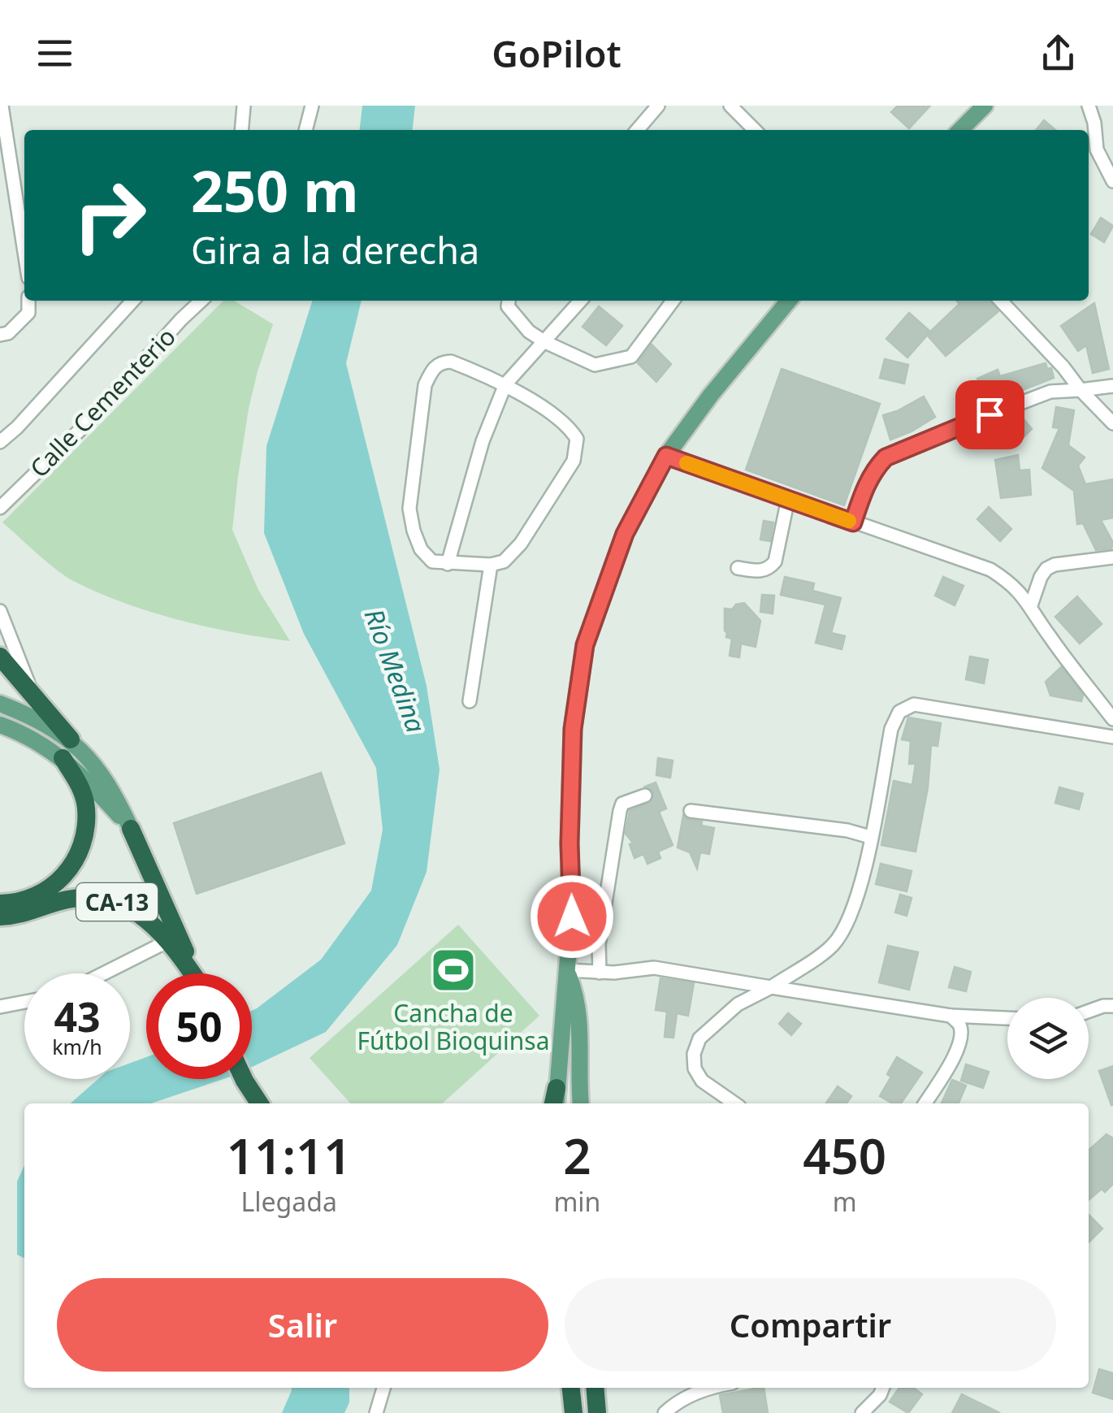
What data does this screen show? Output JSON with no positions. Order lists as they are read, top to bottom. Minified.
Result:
{"streets":{"highway":["CA-13"],"street":["Calle Cementerio"]},"water":["Río Medina"],"places":{"sports":["Cancha de Fútbol Bioquinsa"]},"page":{"header":"GoPilot","turn":["250 m","Gira a la derecha"],"speed":"43 km/h","limit":"50","eta":["11:11","Llegada","2","min","450","m"],"buttons":["Salir","Compartir"]}}
